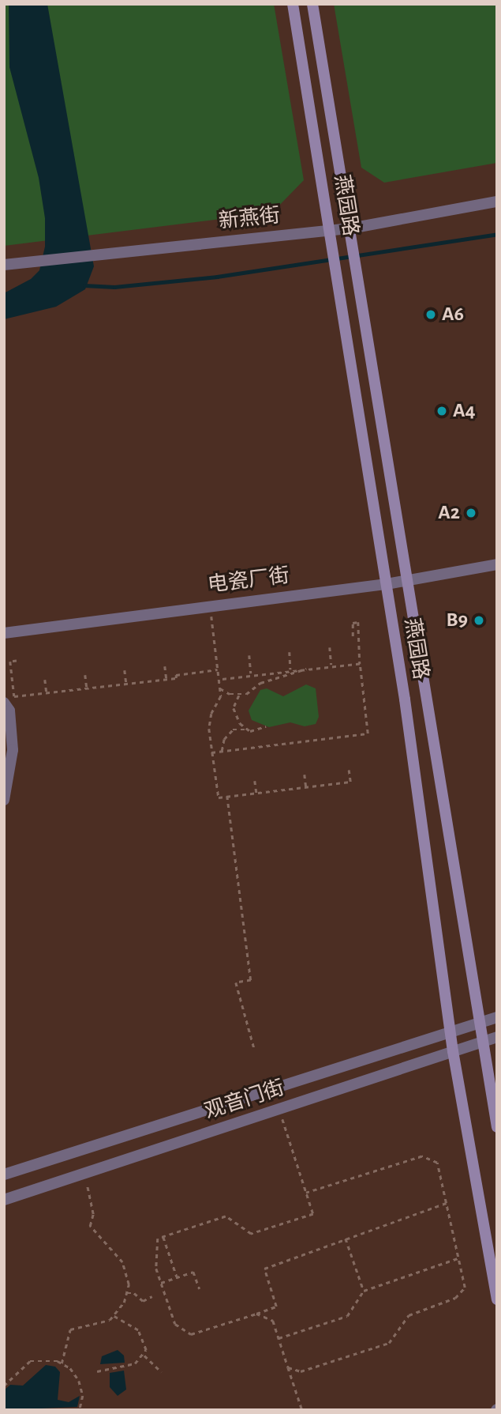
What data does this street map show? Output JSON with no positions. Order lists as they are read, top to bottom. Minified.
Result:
{"streets":{"main road":["燕园路"],"street":["新燕街","电瓷厂街","观音门街"]},"crossings":[["燕园路","新燕街"],["燕园路","电瓷厂街"],["燕园路","观音门街"]],"places":["A6","A4","A2","B9"]}
